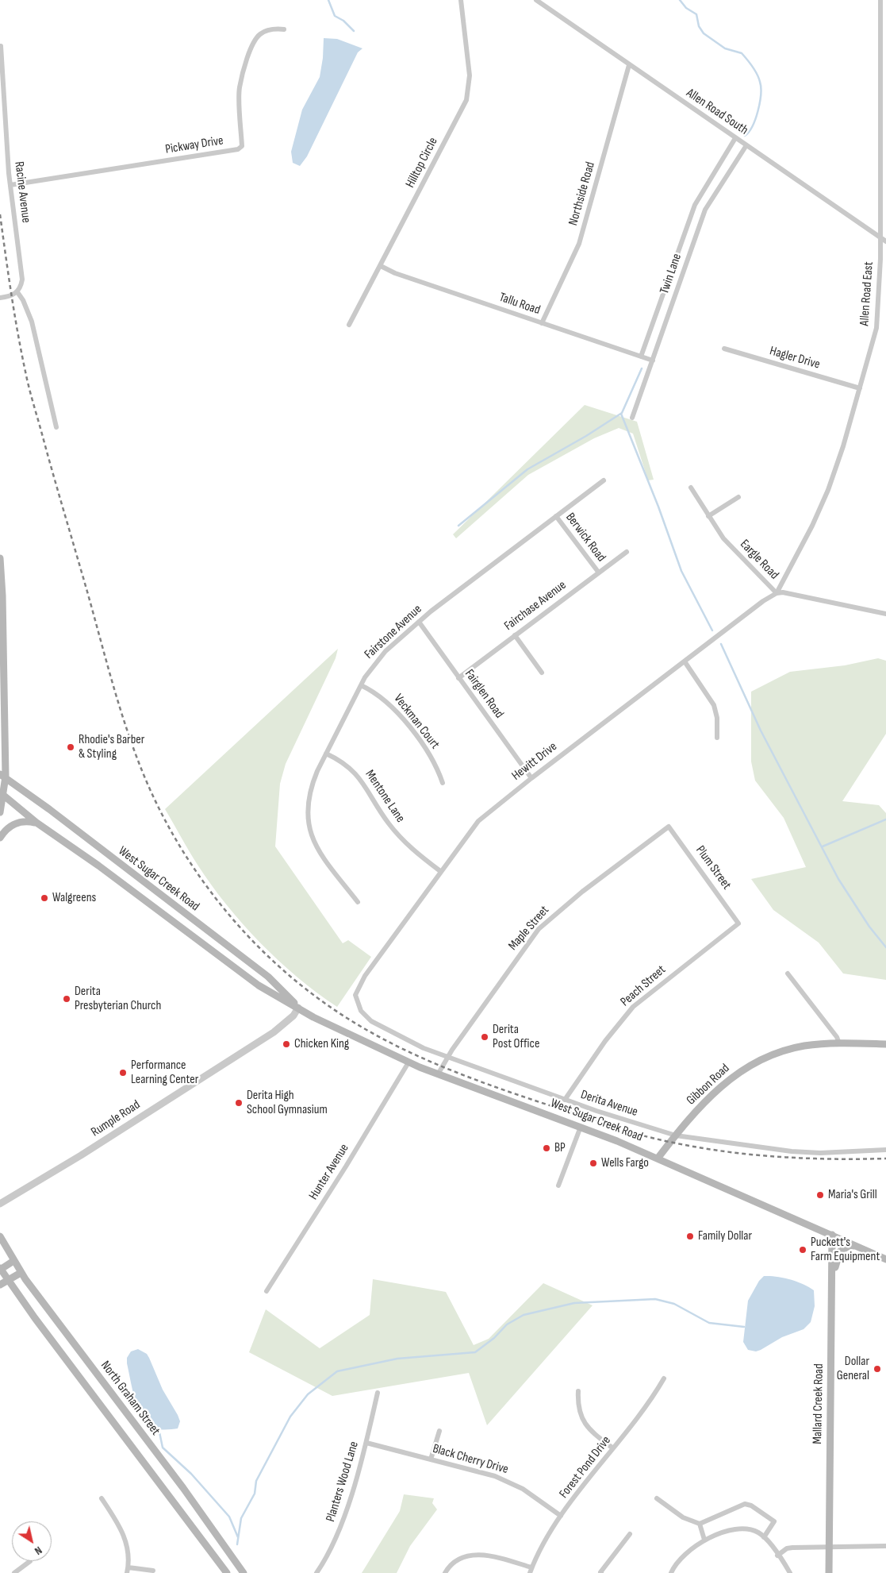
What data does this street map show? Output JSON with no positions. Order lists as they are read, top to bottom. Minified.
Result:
{"streets":{"main road":["West Sugar Creek Road","Gibbon Road","North Graham Street","Mallard Creek Road"],"street":["Allen Road South","Pickway Drive","Hilltop Circle","Racine Avenue","Northside Road","Twin Lane","Allen Road East","Tallu Road","Hagler Drive","Berwick Road","Eargle Road","Fairchase Avenue","Fairstone Avenue","Fairglen Road","Veckman Court","Hewitt Drive","Mentone Lane","Plum Street","Maple Street","Peach Street","Derita Avenue","Rumple Road","Hunter Avenue","Black Cherry Drive","Forest Pond Drive","Planters Wood Lane"]},"crossings":[["Allen Road South","Northside Road"],["Allen Road South","Twin Lane"],["Allen Road South","Allen Road East"],["Pickway Drive","Racine Avenue"],["Hilltop Circle","Tallu Road"],["Northside Road","Tallu Road"],["Twin Lane","Tallu Road"],["Allen Road East","Hagler Drive"],["Allen Road East","Eargle Road"],["Allen Road East","Hewitt Drive"],["Berwick Road","Fairchase Avenue"],["Berwick Road","Fairstone Avenue"],["Eargle Road","Hewitt Drive"],["Fairchase Avenue","Fairglen Road"],["Fairstone Avenue","Fairglen Road"],["Fairstone Avenue","Veckman Court"],["Fairstone Avenue","Mentone Lane"],["Fairglen Road","Hewitt Drive"],["Hewitt Drive","Mentone Lane"],["Hewitt Drive","Derita Avenue"],["Plum Street","Maple Street"],["Plum Street","Peach Street"],["West Sugar Creek Road","Maple Street"],["West Sugar Creek Road","Gibbon Road"],["West Sugar Creek Road","Rumple Road"],["West Sugar Creek Road","Hunter Avenue"],["West Sugar Creek Road","Mallard Creek Road"],["Maple Street","Derita Avenue"],["Peach Street","Derita Avenue"],["Gibbon Road","Derita Avenue"],["Black Cherry Drive","Forest Pond Drive"],["Black Cherry Drive","Planters Wood Lane"]],"places":["Rhodie's Barber & Styling","Walgreens","Derita Presbyterian Church","Derita Post Office","Chicken King","Performance Learning Center","Derita High School Gymnasium","BP","Wells Fargo","Maria's Grill","Family Dollar","Puckett's Farm Equipment","Dollar General"],"north":"bottom right"}
